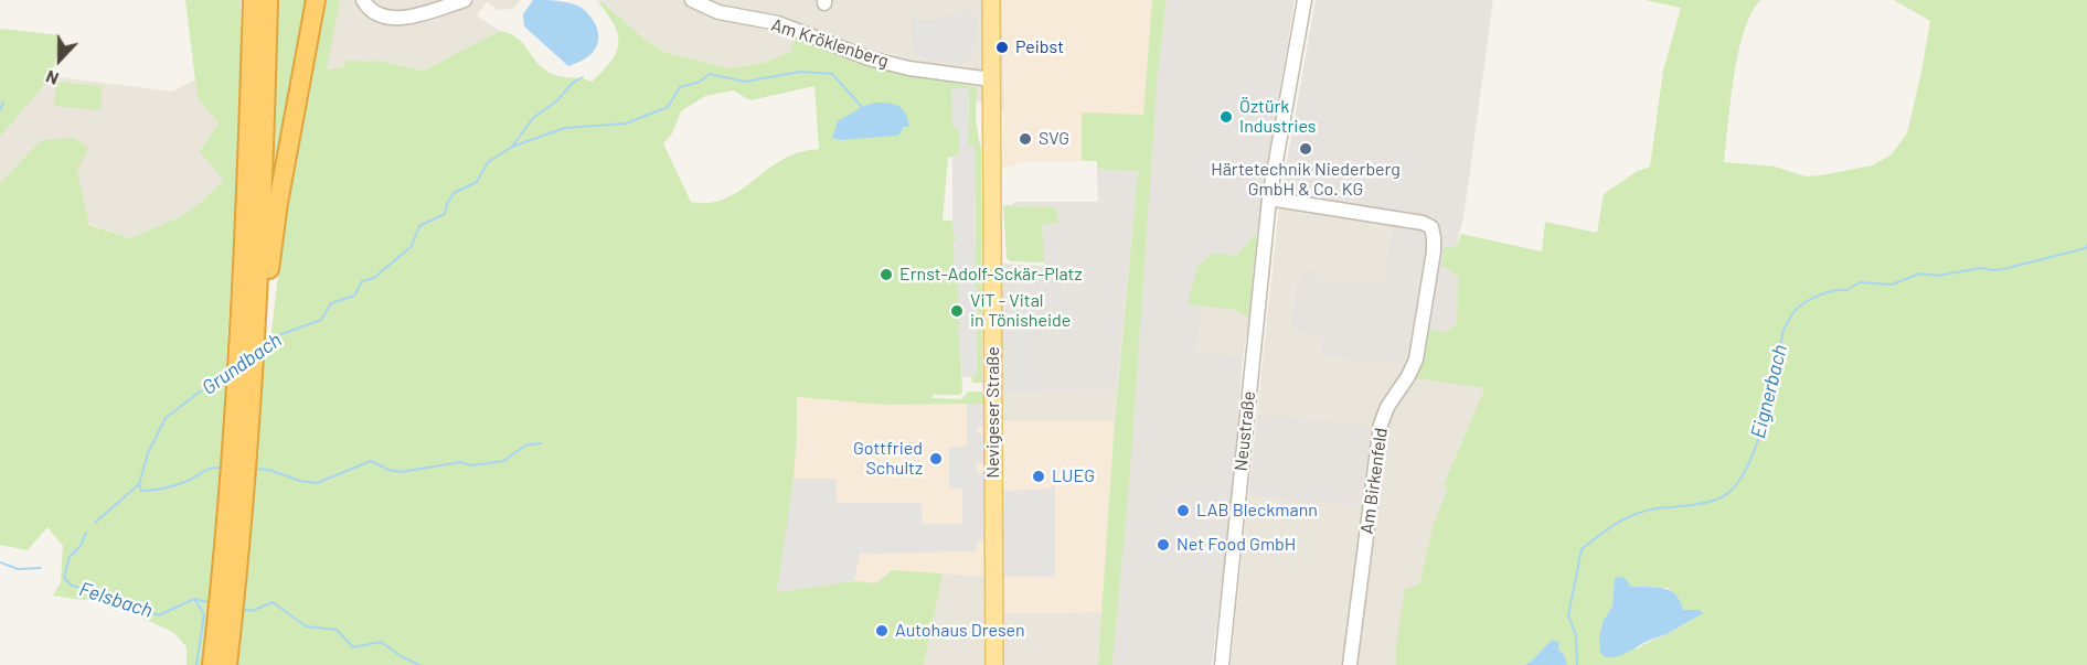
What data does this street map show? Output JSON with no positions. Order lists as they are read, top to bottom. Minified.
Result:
{"streets":{"main road":["Nevigeser Straße"],"street":["Am Kröklenberg","Neustraße","Am Birkenfeld"]},"crossings":[["Am Kröklenberg","Nevigeser Straße"],["Neustraße","Am Birkenfeld"]],"water":["Grundbach","Eignerbach","Felsbach"],"places":["Peibst","Öztürk Industries","SVG","Härtetechnik Niederberg GmbH & Co. KG","Ernst-Adolf-Sckär-Platz","ViT - Vital in Tönisheide","Gottfried Schultz","LUEG","LAB Bleckmann","Net Food GmbH","Autohaus Dresen"],"north":"bottom"}
